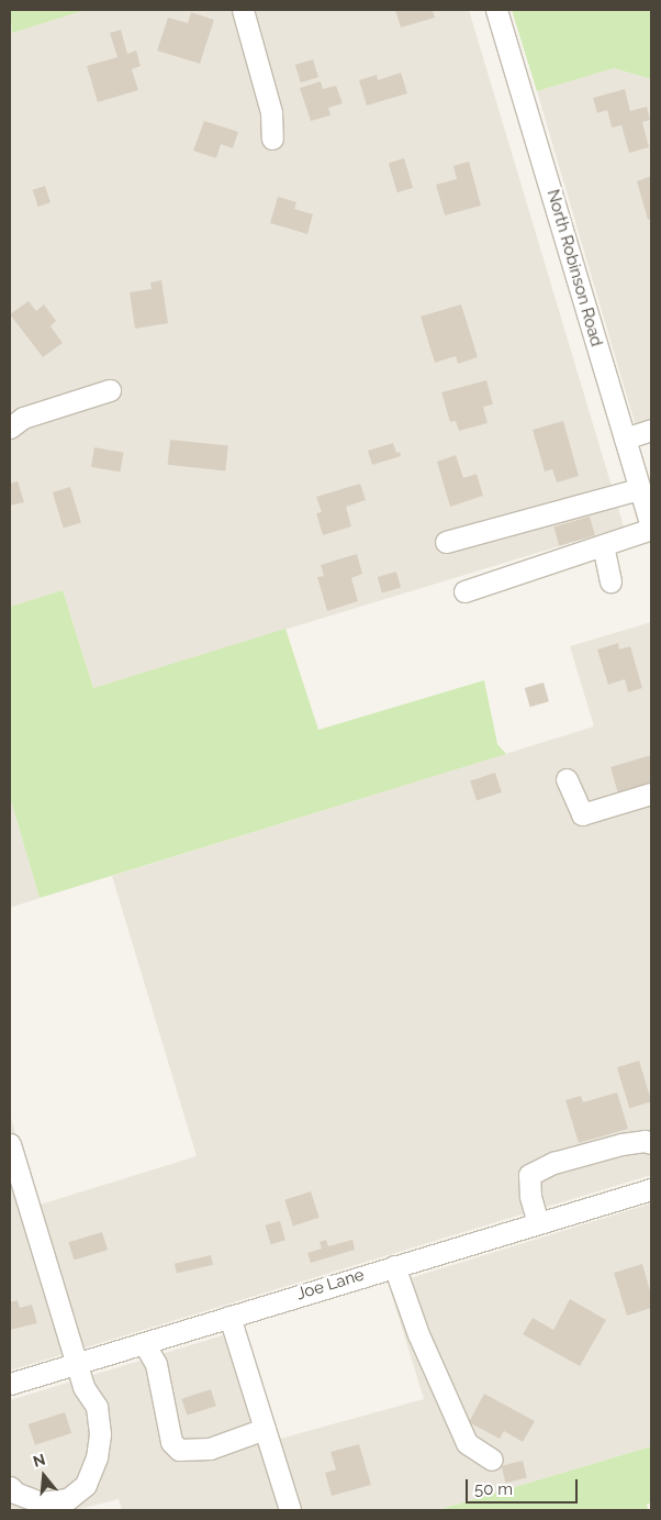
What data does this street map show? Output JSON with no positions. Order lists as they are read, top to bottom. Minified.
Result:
{"streets":{"street":["North Robinson Road","Joe Lane"]},"scale_bar":"50 m","north":"top"}
